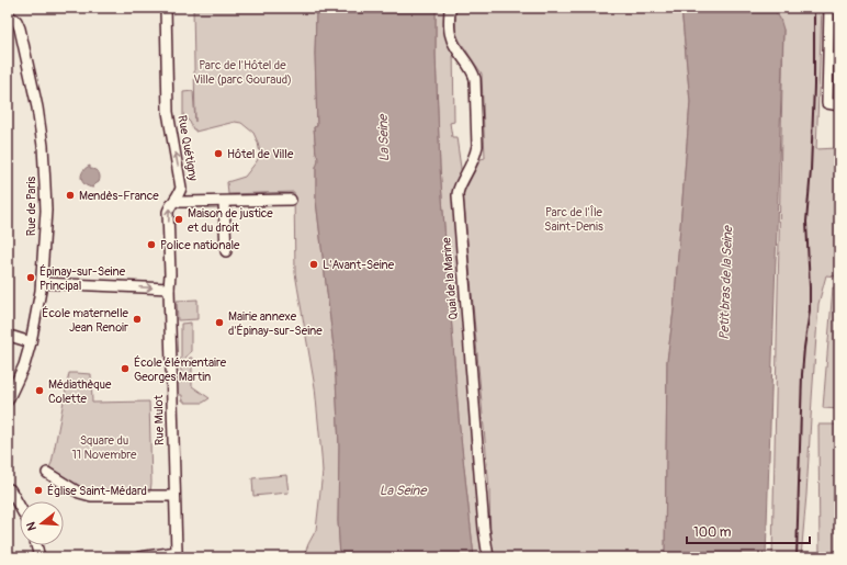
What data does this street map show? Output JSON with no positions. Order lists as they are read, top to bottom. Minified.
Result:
{"streets":{"street":["Rue Quétigny","Rue de Paris","Quai de la Marine","Rue Mulot"]},"crossings":[["Rue Quétigny","Rue Mulot"]],"one_way":["Rue Quétigny"],"water":["La Seine","Petit bras de la Seine"],"parks":["Parc de l'Hôtel de Ville (parc Gouraud)","Parc de l'Île Saint-Denis","Square du 11 Novembre"],"places":["Hôtel de Ville","Mendès-France","Maison de justice et du droit","Police nationale","L'Avant-Seine","Épinay-sur-Seine Principal","École maternelle Jean Renoir","Mairie annexe d'Épinay-sur-Seine","École élémentaire Georges Martin","Médiathèque Colette","Église Saint-Médard"],"scale_bar":"100 m","north":"left"}
